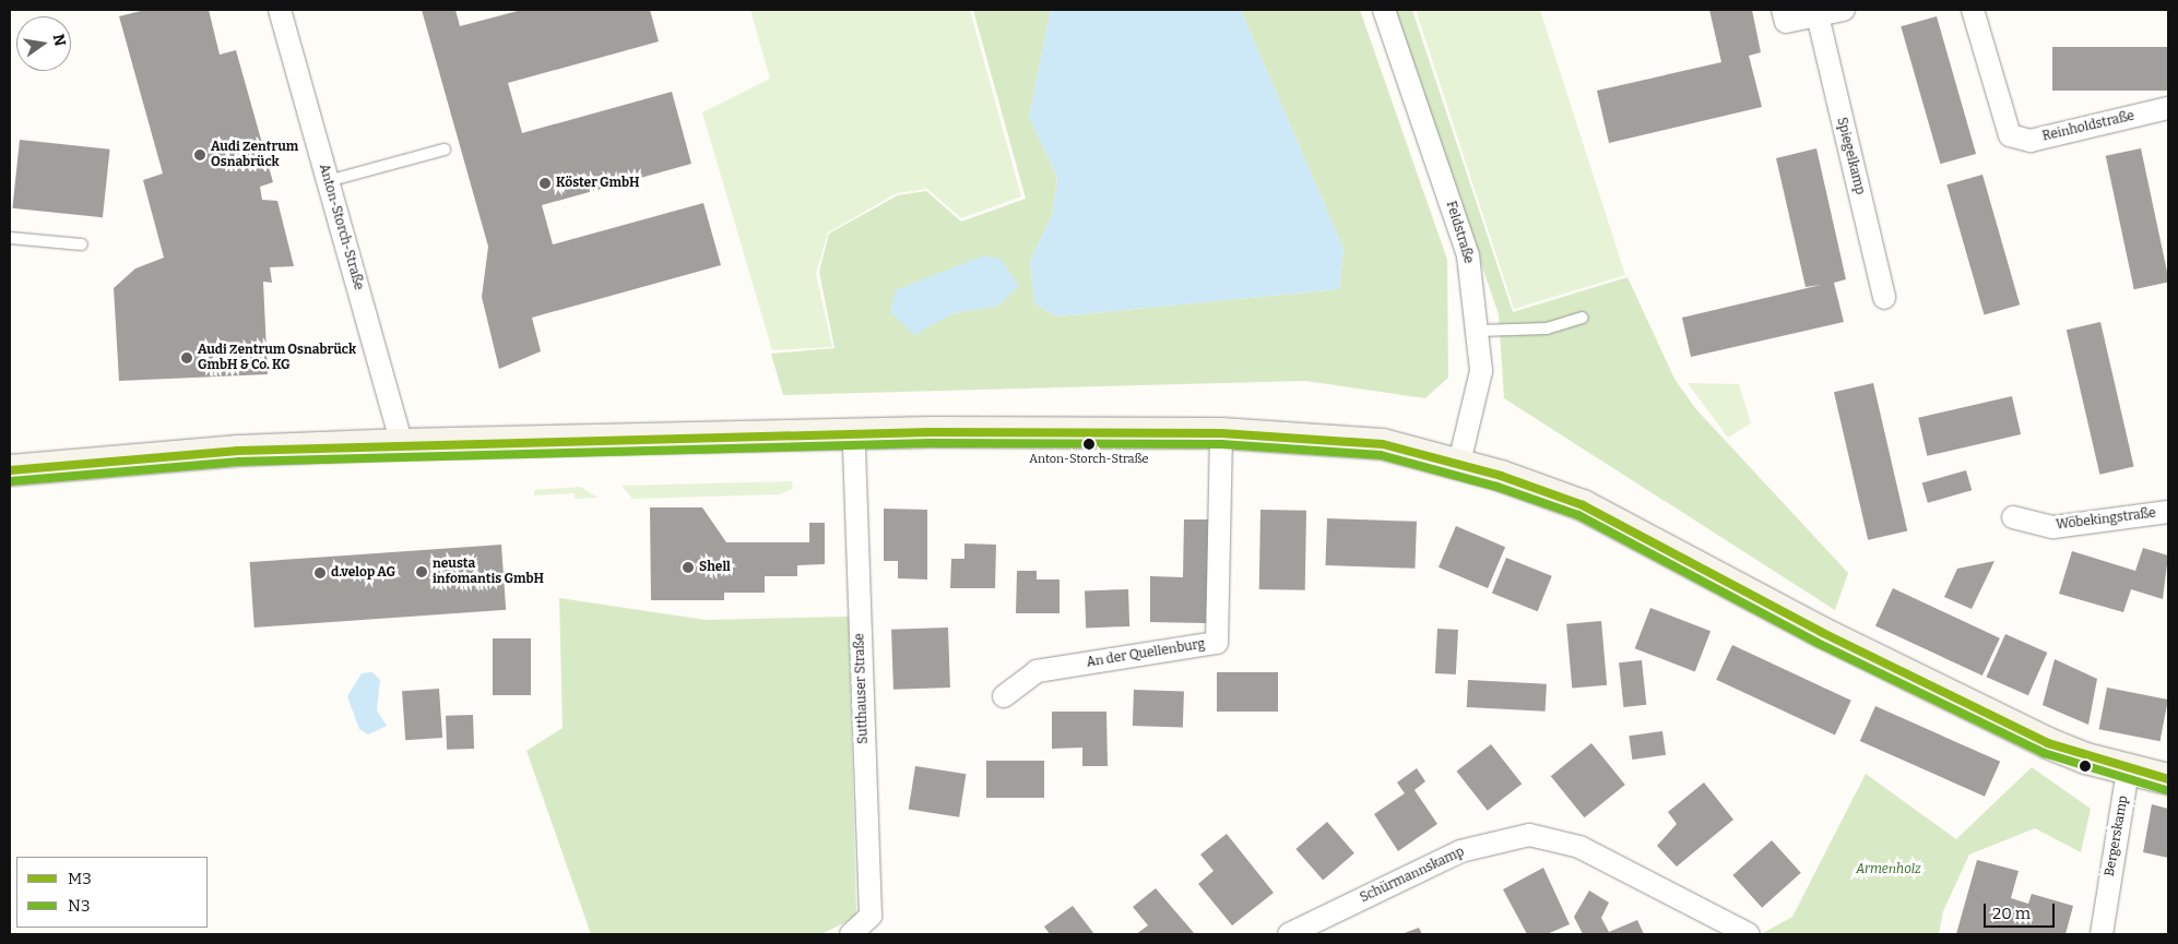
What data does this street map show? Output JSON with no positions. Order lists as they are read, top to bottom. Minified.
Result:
{"streets":{"street":["Reinholdstraße","Spiegelkamp","Anton-Storch-Straße","Feldstraße","Wöbekingstraße","An der Quellenburg","Sutthauser Straße","Bergerskamp","Schürmannskamp"]},"parks":["Armenholz"],"places":["Audi Zentrum Osnabrück","Köster GmbH","Audi Zentrum Osnabrück GmbH & Co. KG","Anton-Storch-Straße","Shell","neusta infomantis GmbH","d.velop AG"],"lines":["transit line M3","transit line N3"],"legend":["M3","N3"],"scale_bar":"20 m","north":"right"}
